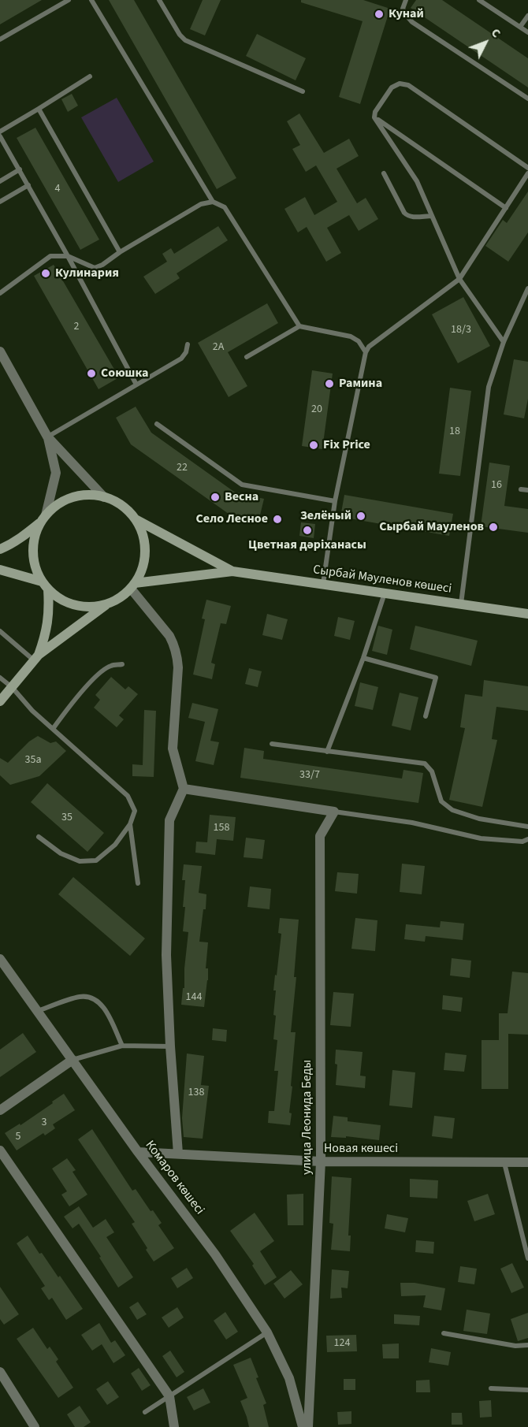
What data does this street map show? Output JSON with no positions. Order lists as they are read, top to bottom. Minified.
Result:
{"streets":{"main road":["Сырбай Мәуленов көшесі"],"street":["улица Леонида Беды","Новая көшесі","Комаров көшесі"]},"crossings":[["улица Леонида Беды","Новая көшесі"],["Новая көшесі","Комаров көшесі"]],"places":["Кунай","Кулинария","Союшка","Рамина","Fix Price","Весна","Зелёный","Село Лесное","Сырбай Мауленов","Цветная дәріханасы"],"house_numbers":["4","2","18/3","2А","20","18","22","16","35а","33/7","35","158","144","138","3","5","124"],"north":"top right"}
